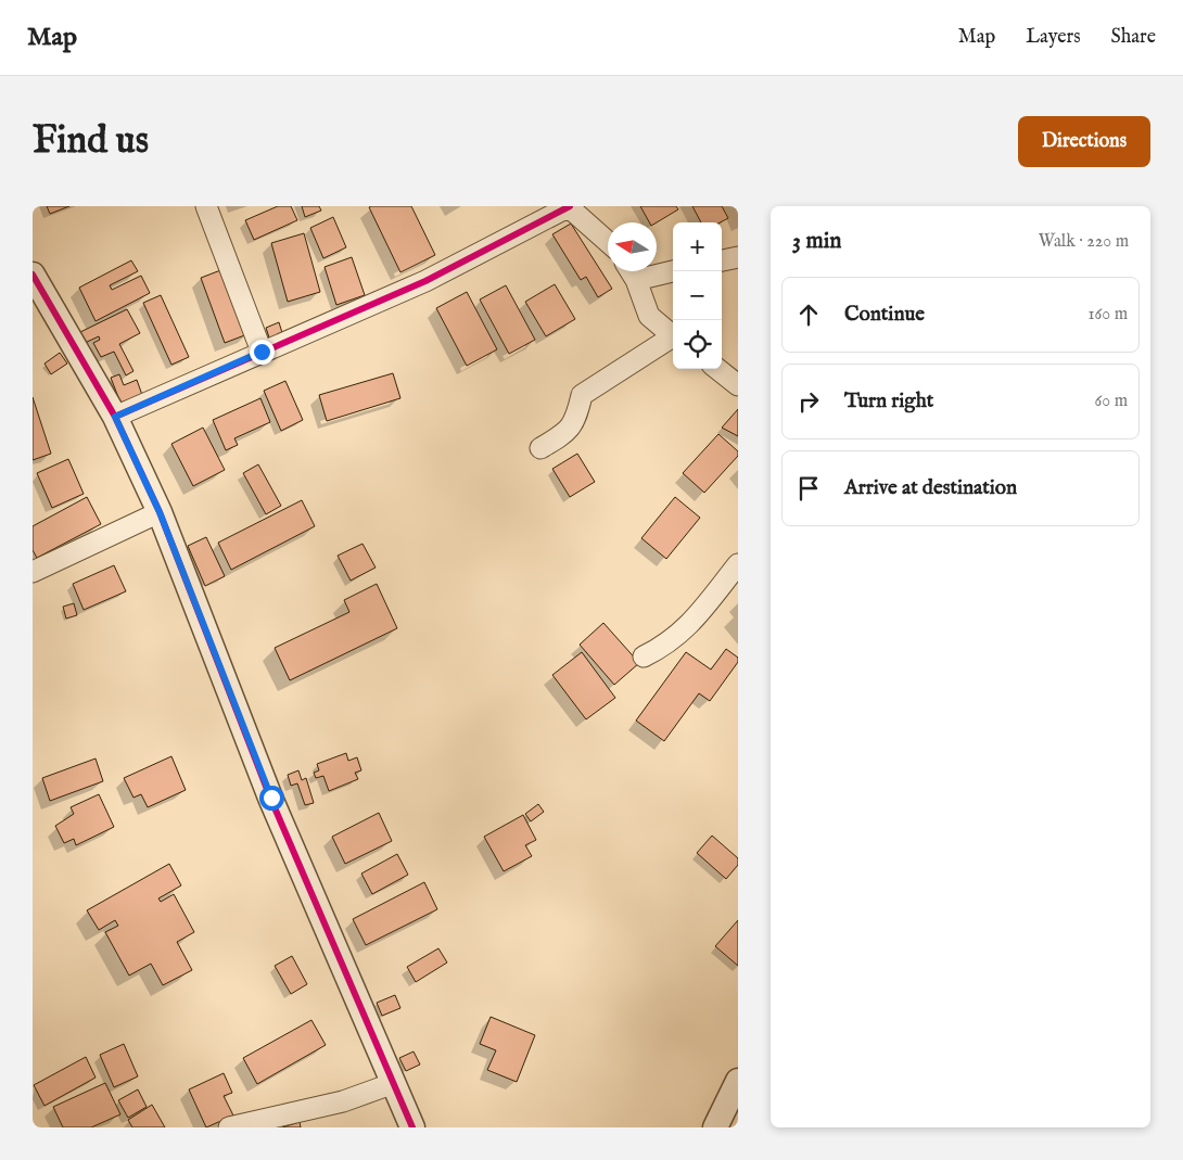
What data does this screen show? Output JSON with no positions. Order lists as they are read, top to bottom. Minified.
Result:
{"north":"left","page":{"header":"Map","nav":["Map","Layers","Share"],"buttons":"Directions","title":"Find us","heading":["3 min","Walk · 220 m"],"map_buttons":["+","−"],"list":[["Continue","160 m"],["Turn right","60 m"],"Arrive at destination"]}}
